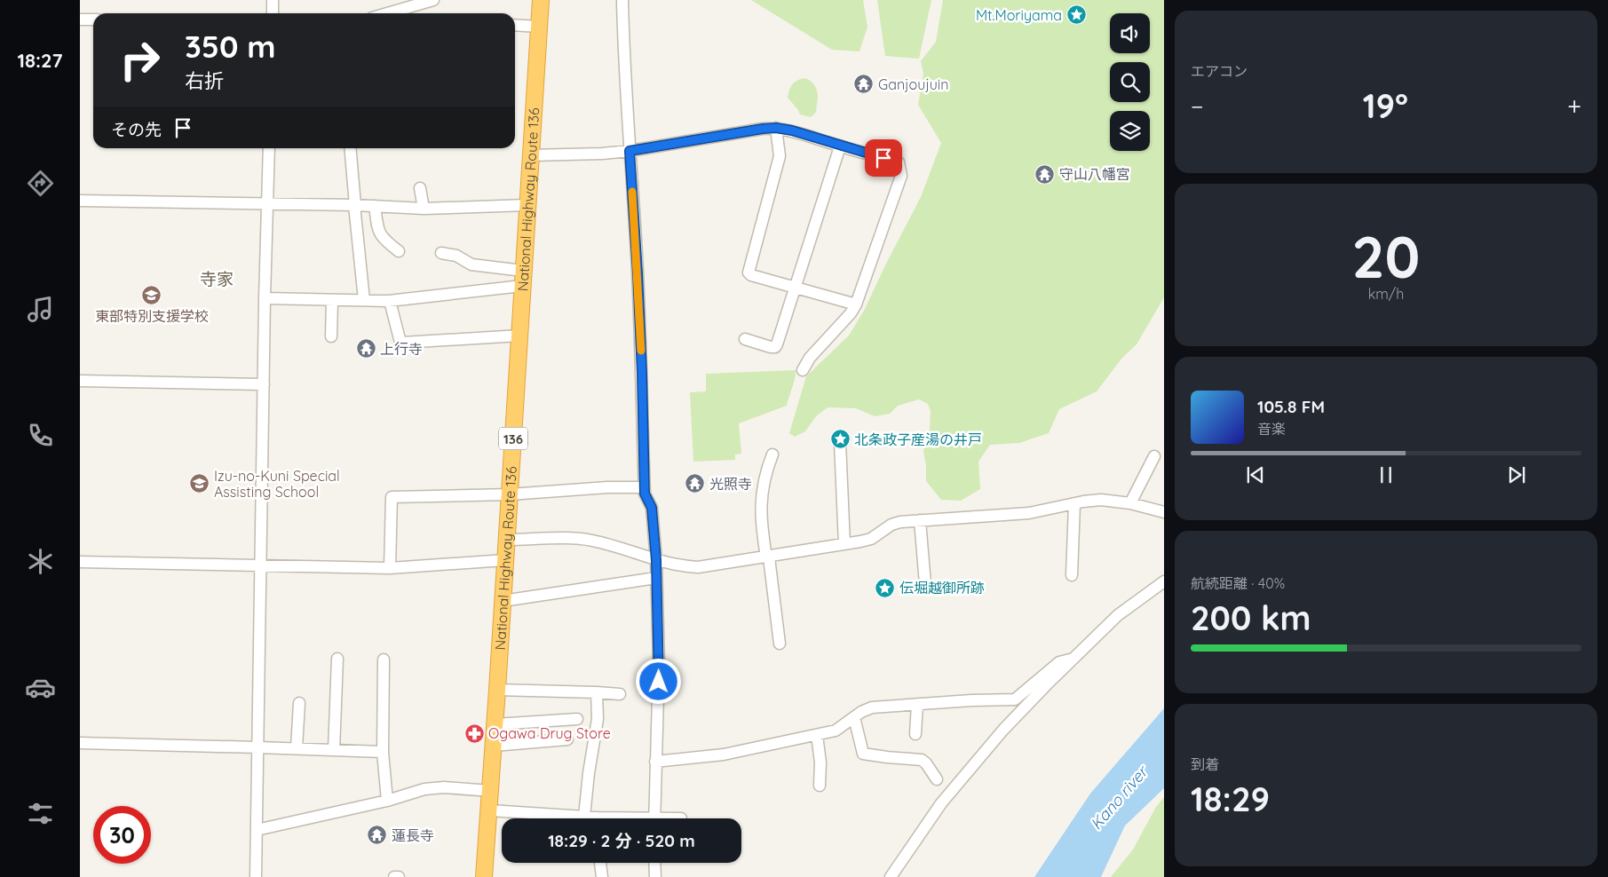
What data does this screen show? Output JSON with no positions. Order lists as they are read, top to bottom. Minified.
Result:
{"streets":{"highway":["National Highway Route 136","136"]},"districts":["寺家"],"water":["Kano river"],"places":{"place":["Mt.Moriyama","北条政子産湯の井戸","伝堀越御所跡"],"temple":["Ganjoujuin","守山八幡宮","上行寺","光照寺","蓮長寺"],"school or university":["東部特別支援学校","Izu-no-Kuni Special Assisting School"],"pharmacy":["Ogawa Drug Store"]},"page":{"tabs":"18:27","tile":["エアコン",["20","km/h"],["航続距離 · 40%","200 km"],["到着","18:29"]],"turn":["350 m","右折"],"heat":["−","19°","+"],"then":"その先","song":["105.8 FM","音楽"],"limit":"30","trip":"18:29 · 2 分 · 520 m"}}
